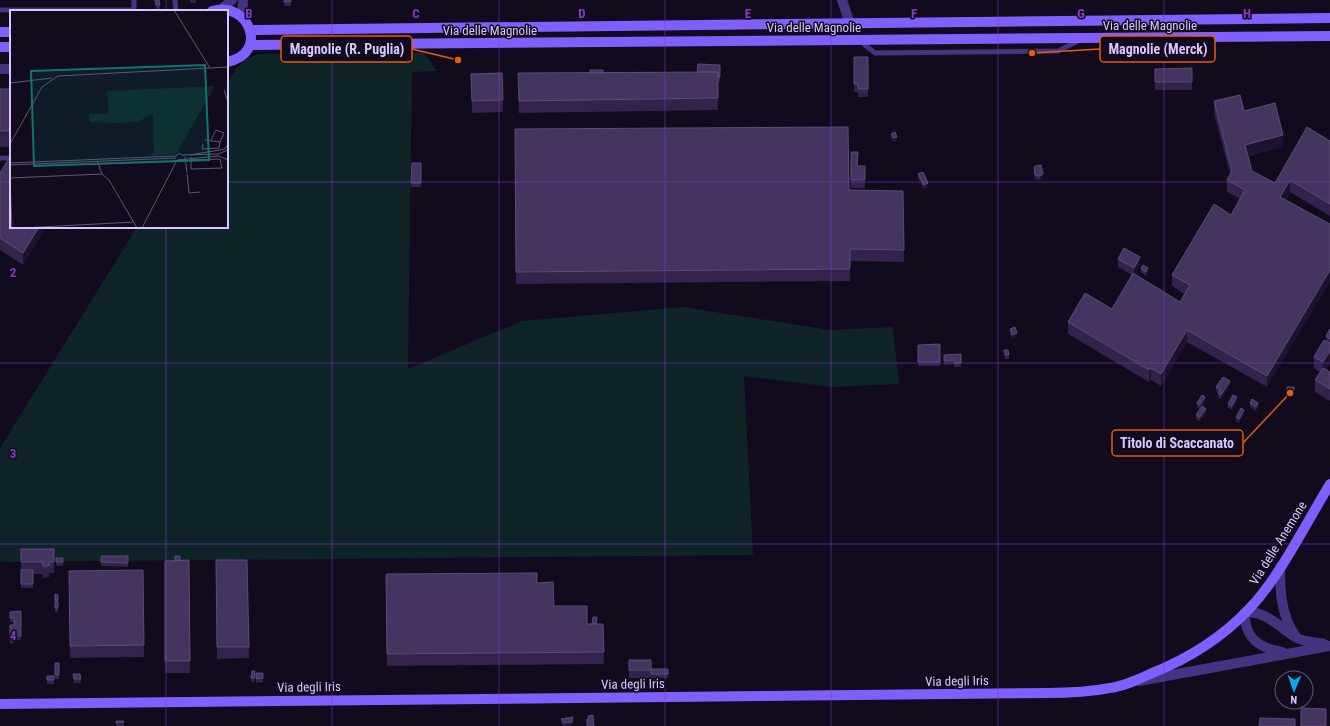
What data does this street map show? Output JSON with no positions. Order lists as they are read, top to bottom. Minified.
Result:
{"streets":{"street":["Via delle Magnolie","Via delle Anemone","Via degli Iris"]},"crossings":[["Via delle Anemone","Via degli Iris"]],"places":["Magnolie (Merck)","Magnolie (R. Puglia)","Titolo di Scaccanato"],"north":"bottom","grid":{"columns":["B","C","D","E","F","G","H"],"rows":["2","3","4"]}}
